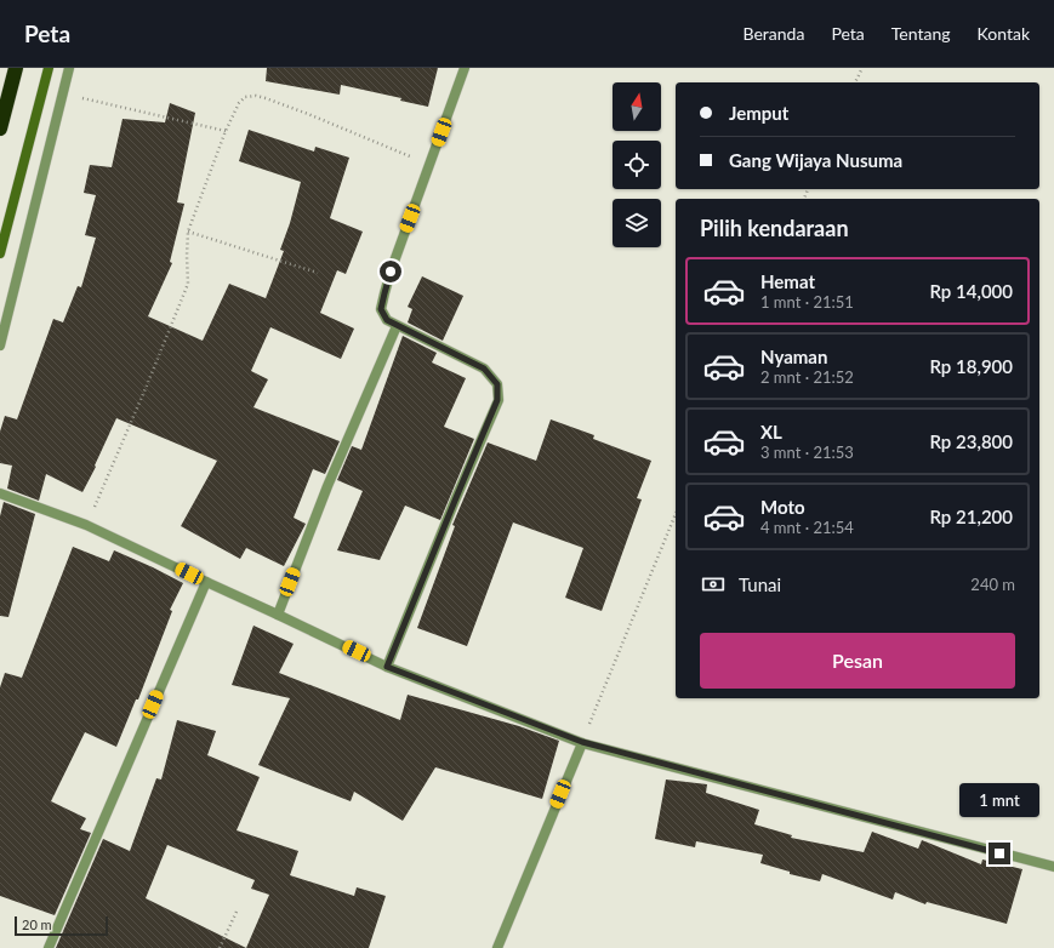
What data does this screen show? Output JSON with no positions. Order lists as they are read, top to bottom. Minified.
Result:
{"scale_bar":"20 m","north":"top","page":{"header":"Peta","nav":["Beranda","Peta","Tentang","Kontak"],"banner":["Jemput","Gang Wijaya Nusuma"],"heading":"Pilih kendaraan","list":[{"name":"Hemat","note":"1 mnt · 21:51","value":"Rp 14,000"},{"name":"Nyaman","note":"2 mnt · 21:52","value":"Rp 18,900"},{"name":"XL","note":"3 mnt · 21:53","value":"Rp 23,800"},{"name":"Moto","note":"4 mnt · 21:54","value":"Rp 21,200"}],"pay":["Tunai","240 m"],"buttons":"Pesan","bubble":"1 mnt","scale":"20 m"}}
